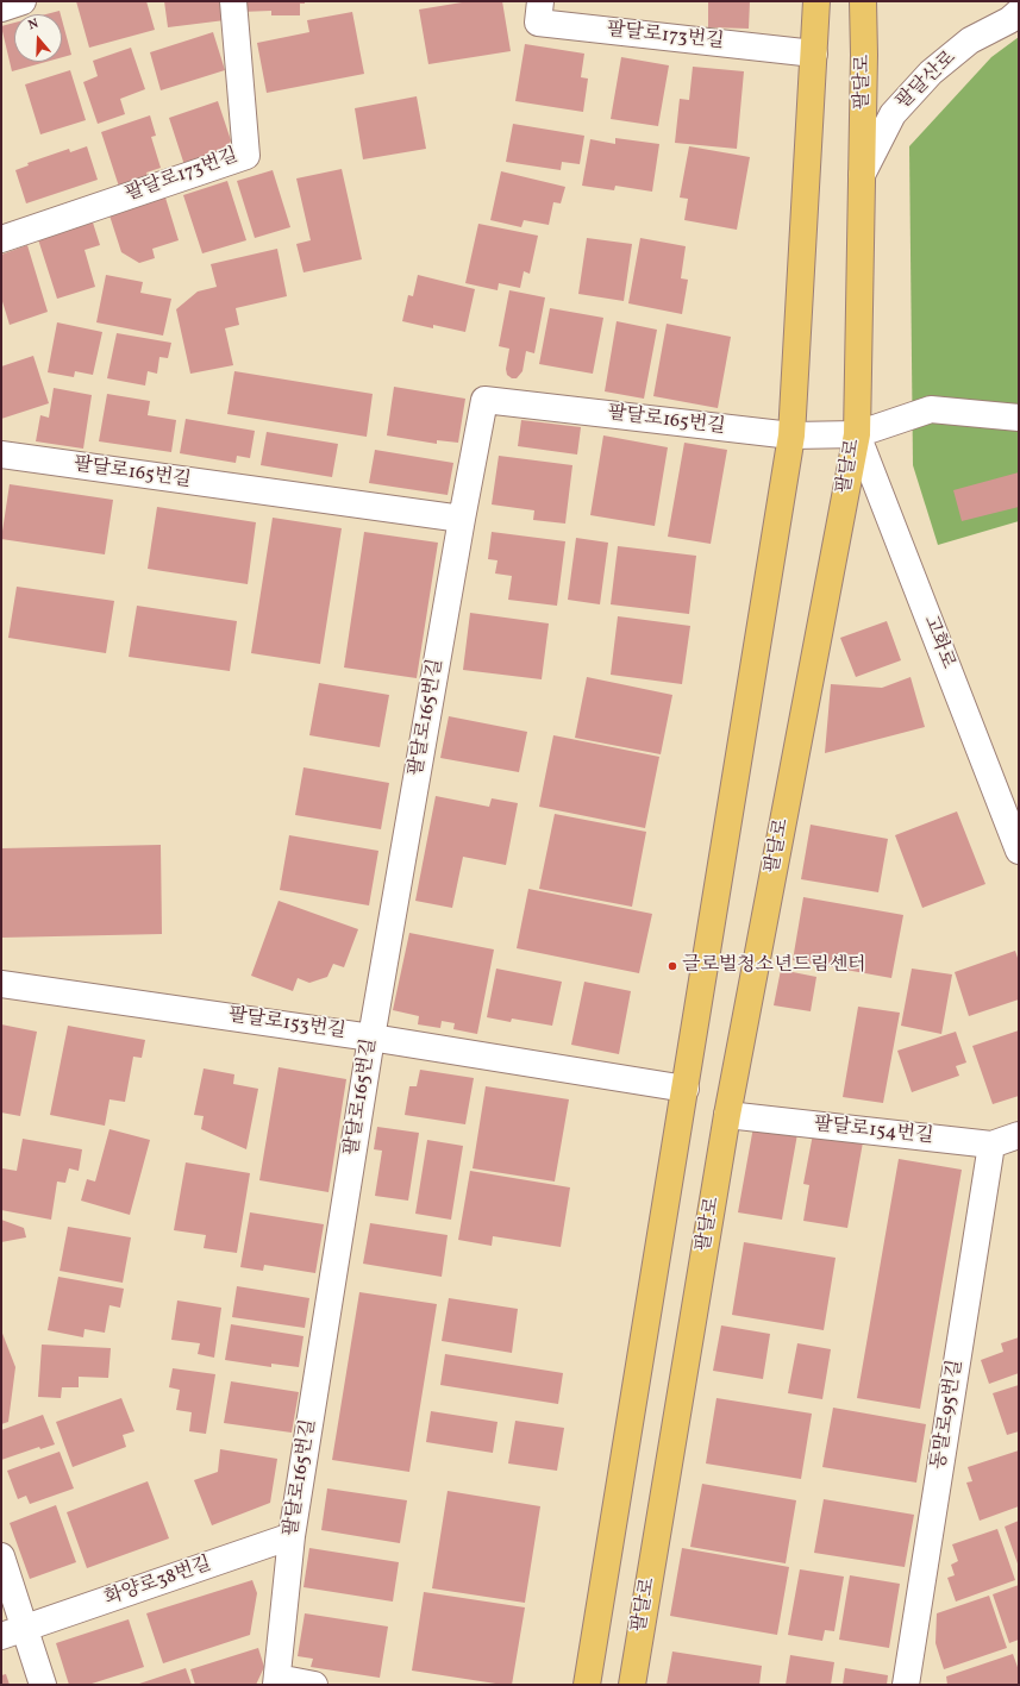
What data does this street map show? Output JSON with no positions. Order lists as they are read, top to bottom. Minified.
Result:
{"streets":{"main road":["팔달로"],"street":["팔달로173번길","팔달산로","팔달로165번길","고화로","팔달로153번길","팔달로154번길","동말로95번길","화양로38번길"]},"crossings":[["팔달산로","팔달로"],["팔달로","팔달로165번길"],["팔달로","고화로"],["팔달로","팔달로154번길"],["팔달로165번길","고화로"],["팔달로165번길","팔달로153번길"],["팔달로165번길","화양로38번길"],["팔달로154번길","동말로95번길"]],"places":["글로벌청소년드림센터"],"north":"top"}
